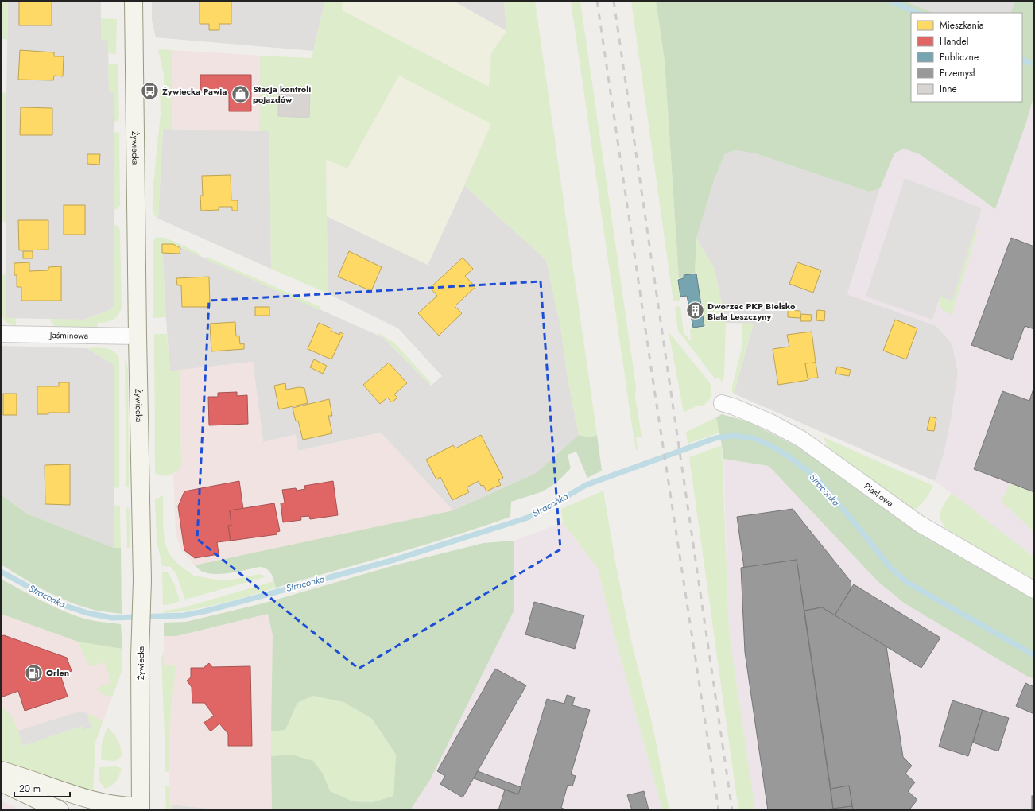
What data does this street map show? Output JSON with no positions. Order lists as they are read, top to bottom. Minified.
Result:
{"streets":{"main road":["Żywiecka"],"street":["Jaśminowa","Piaskowa"]},"crossings":[["Żywiecka","Jaśminowa"]],"water":["Straconka"],"places":{"bus stop":["Żywiecka Pawia"],"shop":["Stacja kontroli pojazdów"],"building":["Dworzec PKP Bielsko Biała Leszczyny"],"fuel station":["Orlen"]},"legend":["Mieszkania","Handel","Publiczne","Przemysł","Inne"],"scale_bar":"20 m"}
